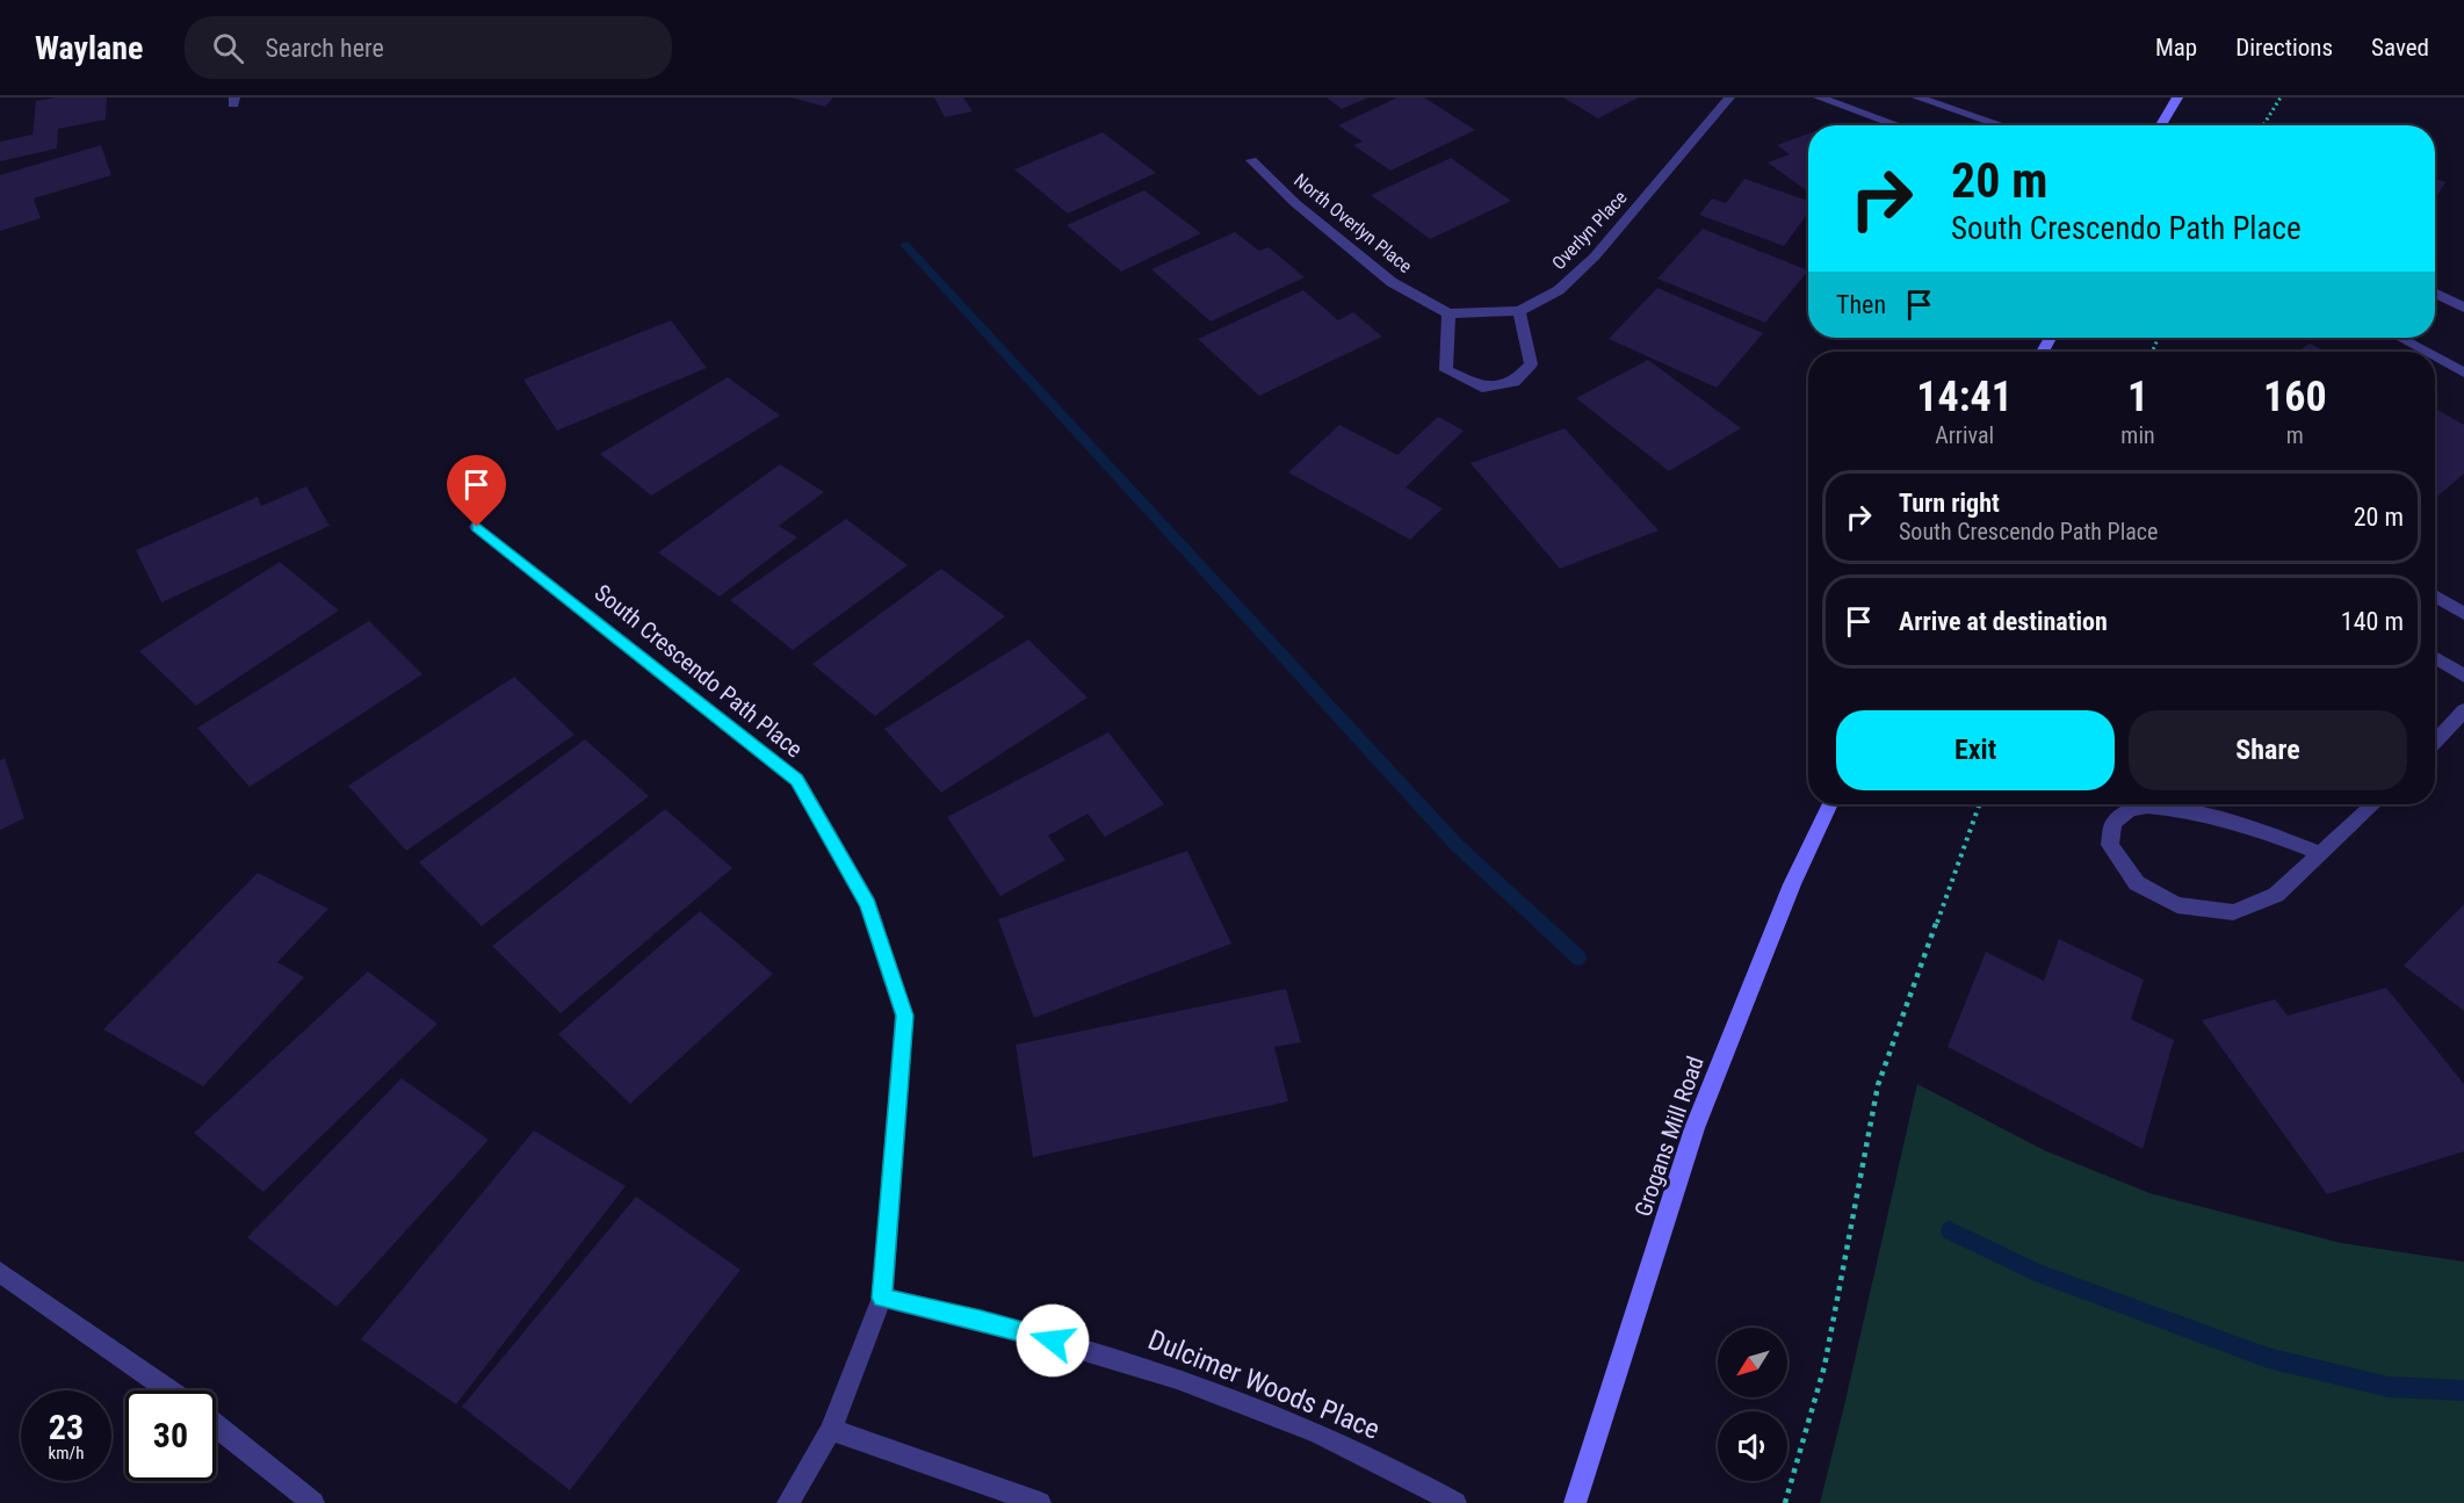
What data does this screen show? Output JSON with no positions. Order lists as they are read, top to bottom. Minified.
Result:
{"streets":{"street":["North Overlyn Place","Overlyn Place","South Crescendo Path Place","Grogans Mill Road","Dulcimer Woods Place"]},"crossings":[["North Overlyn Place","Overlyn Place"],["South Crescendo Path Place","Dulcimer Woods Place"]],"north":"bottom left","page":{"header":"Waylane","search":"Search here","nav":["Map","Directions","Saved"],"turn":["20 m","South Crescendo Path Place"],"then":"Then","eta":["14:41","Arrival","1","min","160","m"],"list":[{"name":"Turn right","note":"South Crescendo Path Place","value":"20 m"},{"name":"Arrive at destination","value":"140 m"}],"buttons":["Exit","Share"],"speed":"23 km/h","limit":"30"}}
